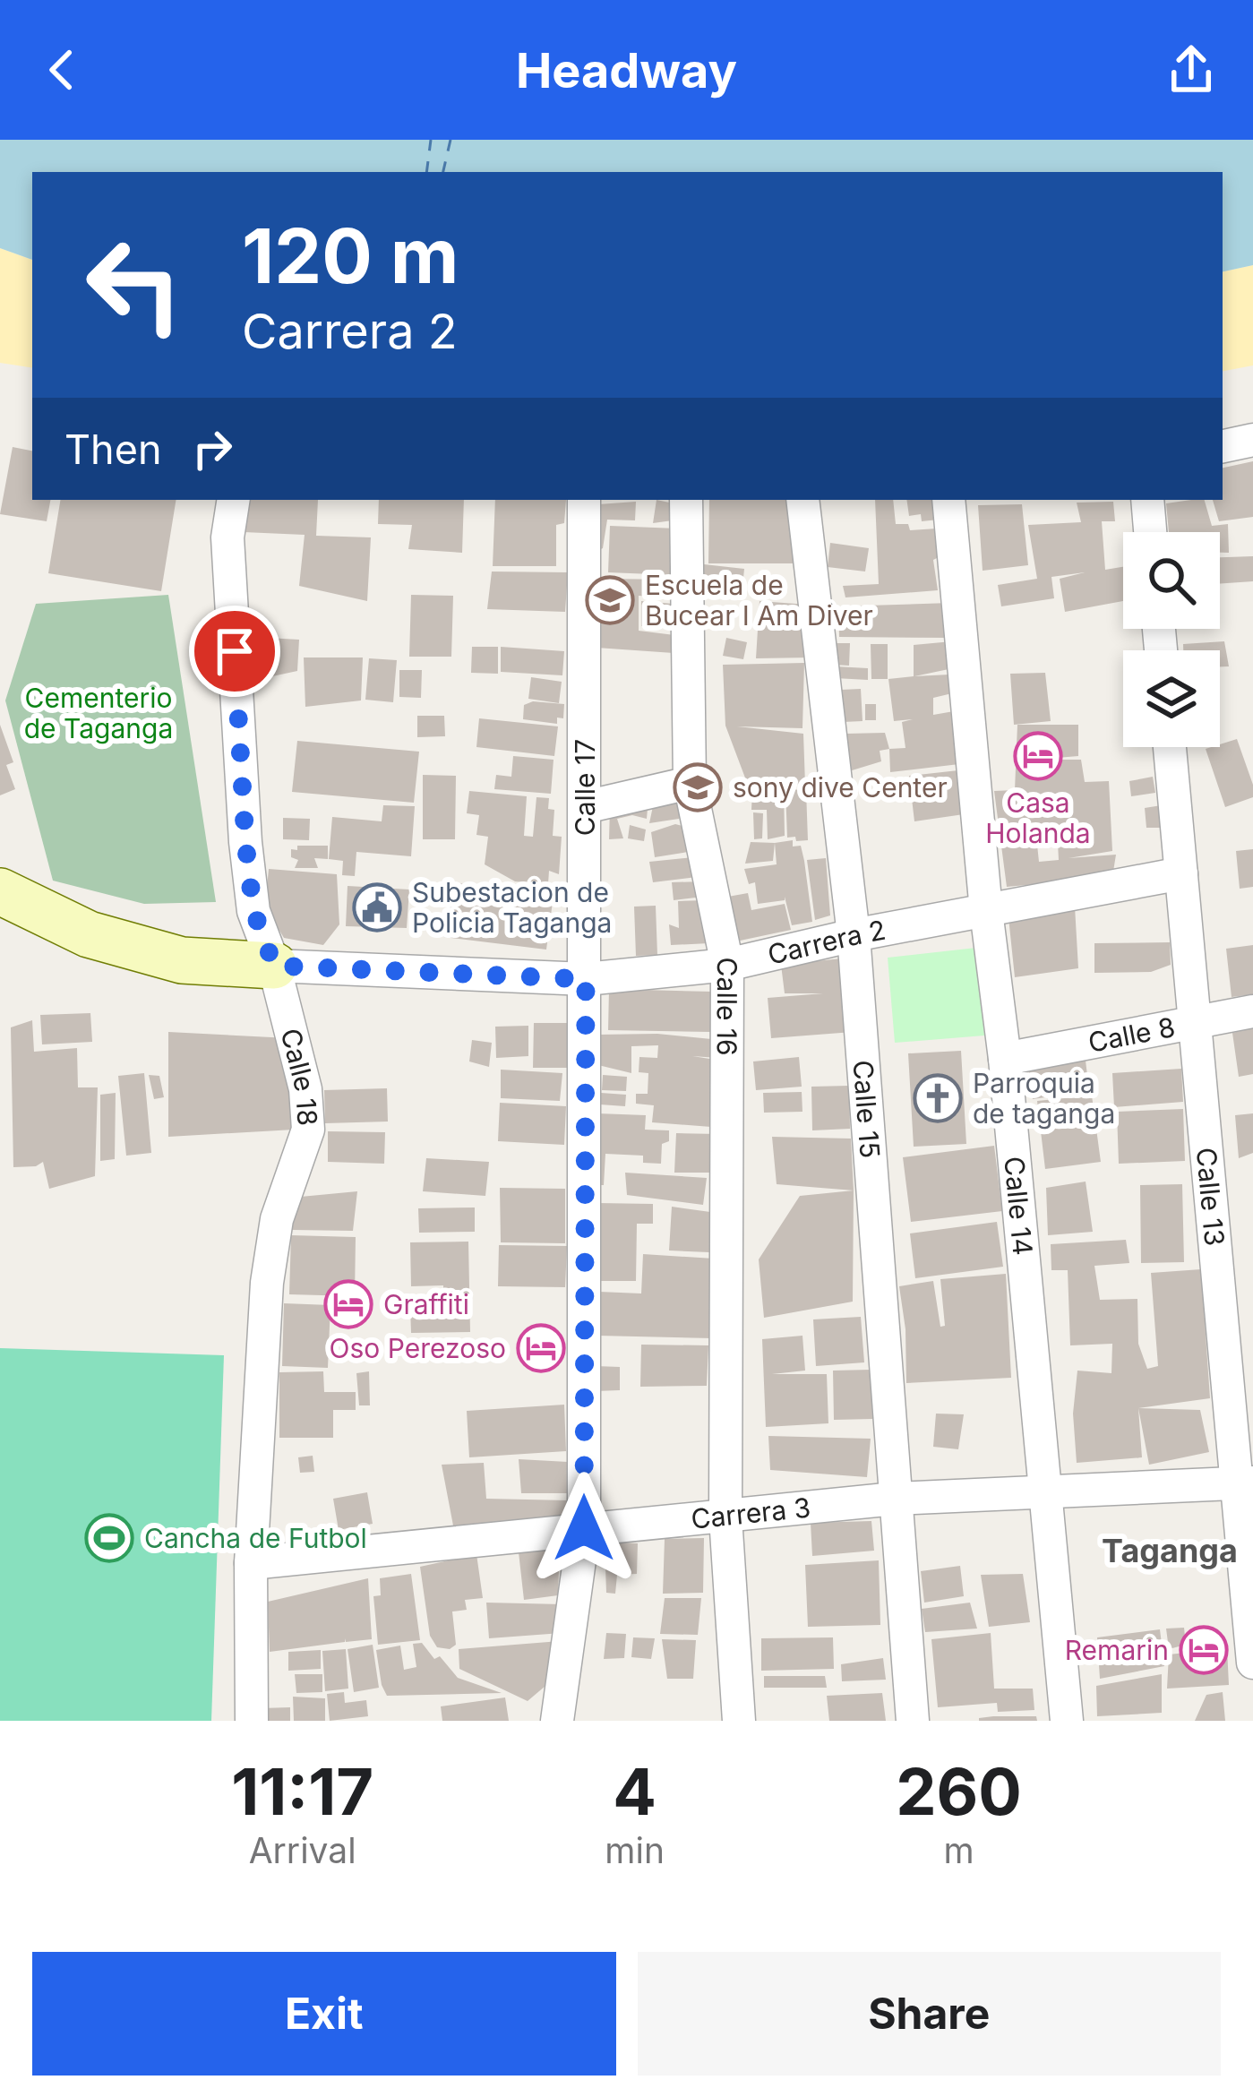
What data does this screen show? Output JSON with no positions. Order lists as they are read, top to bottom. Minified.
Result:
{"streets":{"street":["Calle 17","Carrera 2","Calle 16","Calle 8","Calle 18","Calle 15","Calle 13","Calle 14","Carrera 3"]},"crossings":[["Calle 17","Carrera 2"],["Calle 17","Carrera 3"],["Carrera 2","Calle 16"],["Carrera 2","Calle 18"],["Carrera 2","Calle 15"],["Carrera 2","Calle 13"],["Carrera 2","Calle 14"],["Calle 16","Carrera 3"],["Calle 8","Calle 13"],["Calle 8","Calle 14"],["Calle 18","Carrera 3"],["Calle 15","Carrera 3"],["Calle 13","Carrera 3"],["Calle 14","Carrera 3"]],"districts":["Taganga"],"parks":["Cementerio de Taganga"],"places":{"school or university":["Escuela de Bucear I Am Diver","sony dive Center"],"hotel":["Casa Holanda","Graffiti","Oso Perezoso","Remarin"],"public building":["Subestacion de Policia Taganga"],"church":["Parroquia de taganga"],"sports":["Cancha de Futbol"]},"page":{"header":"Headway","turn":["120 m","Carrera 2"],"then":"Then","eta":["11:17","Arrival","4","min","260","m"],"buttons":["Exit","Share"]}}
